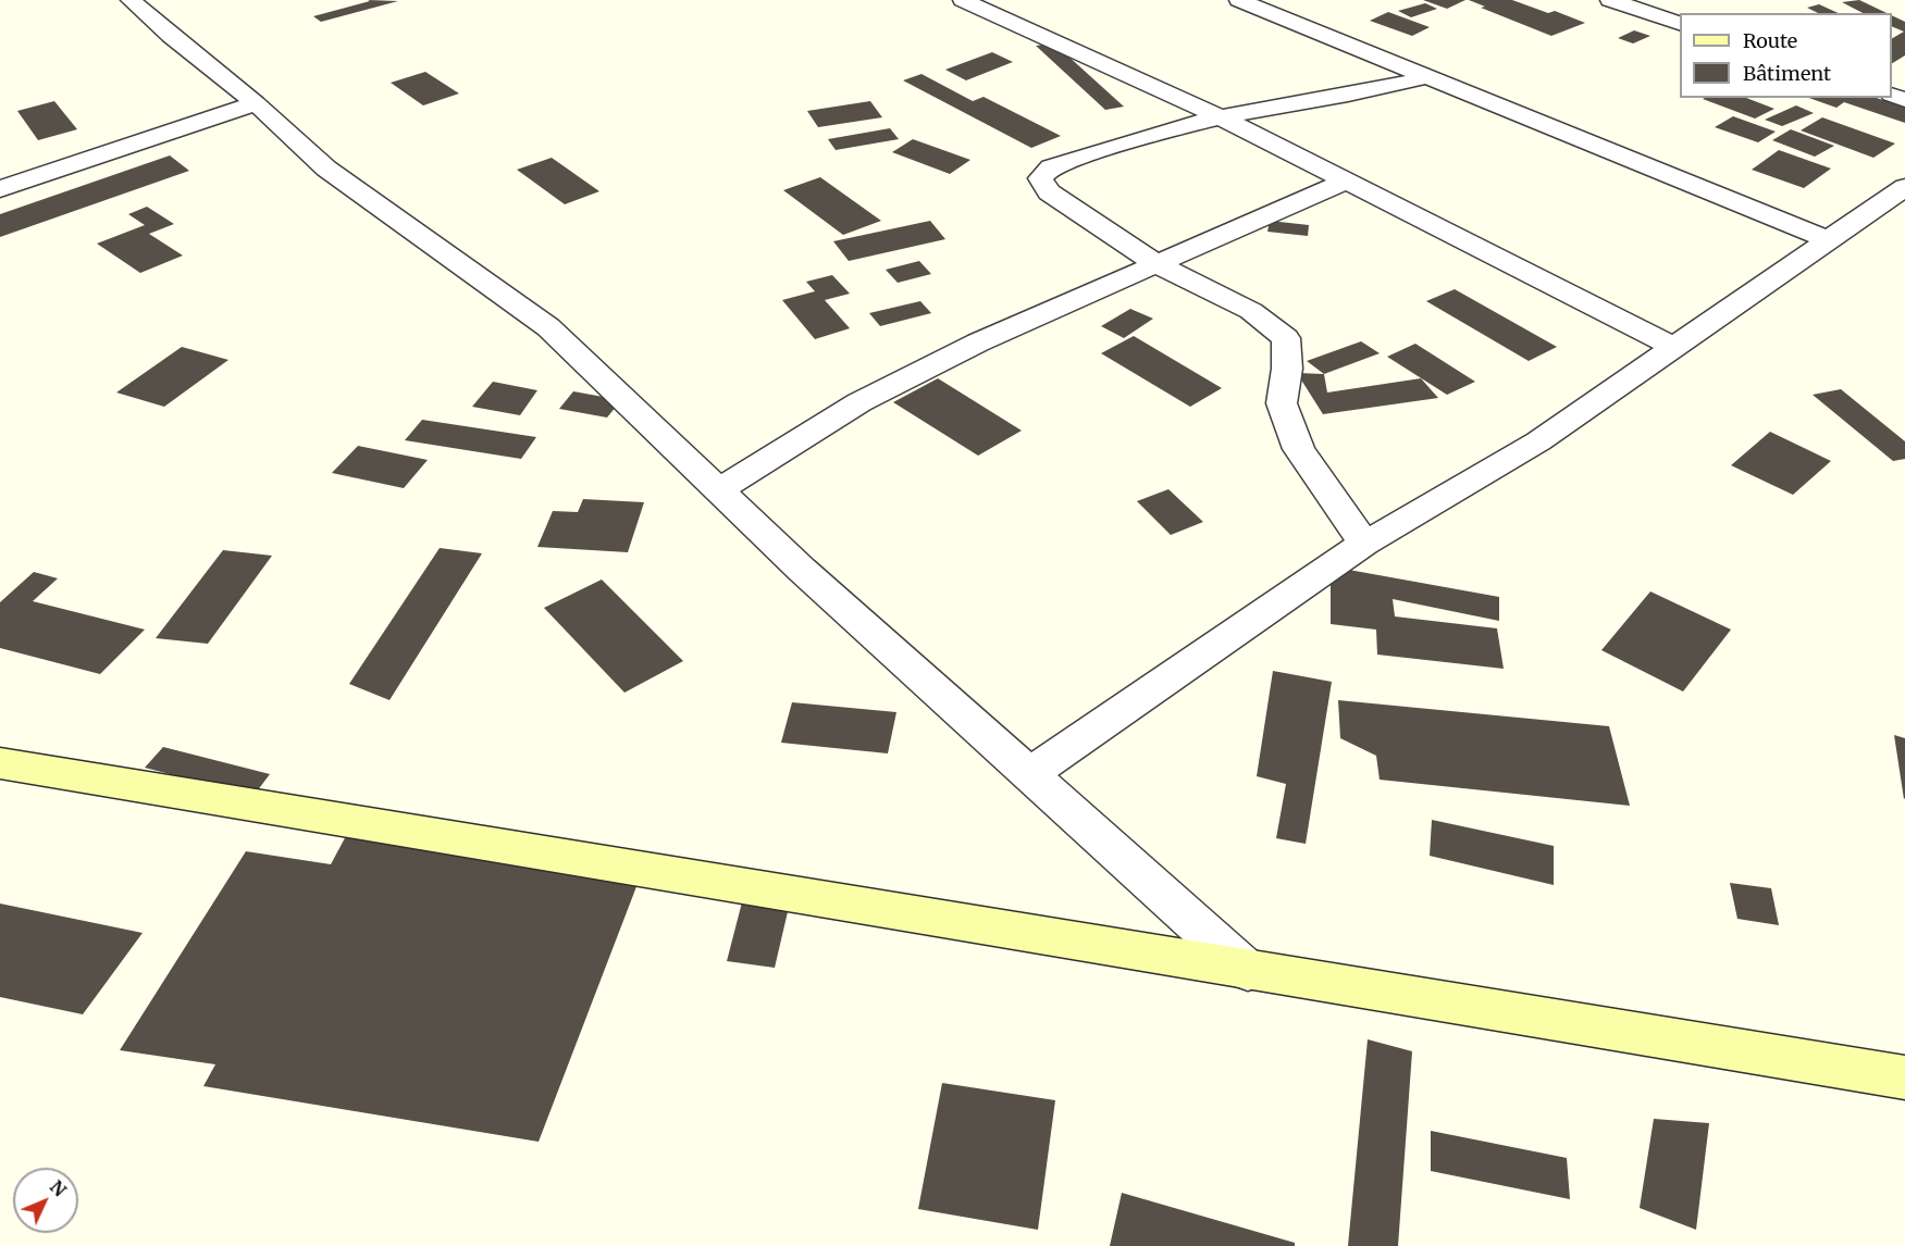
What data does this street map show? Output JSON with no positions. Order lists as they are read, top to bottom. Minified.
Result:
{"legend":["Route","Bâtiment"],"north":"top right"}
